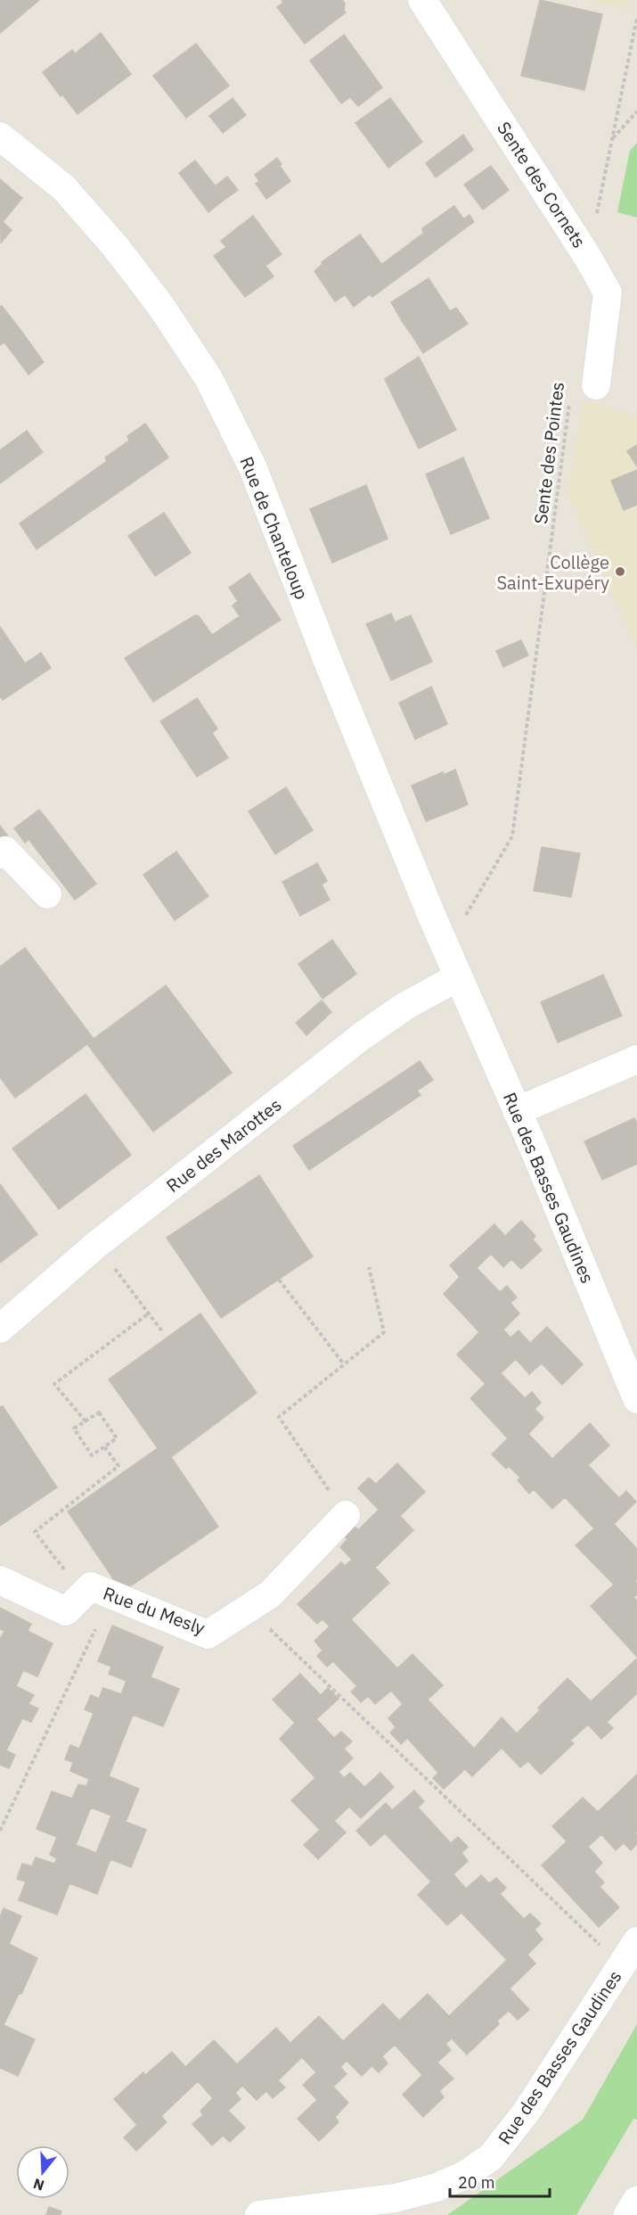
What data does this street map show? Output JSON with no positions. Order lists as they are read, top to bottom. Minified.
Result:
{"streets":{"street":["Sente des Cornets","Rue de Chanteloup","Rue des Marottes","Rue des Basses Gaudines","Rue du Mesly"],"path":["Sente des Pointes"]},"crossings":[["Sente des Pointes","Rue de Chanteloup"],["Rue de Chanteloup","Rue des Marottes"],["Rue de Chanteloup","Rue des Basses Gaudines"],["Rue des Marottes","Rue des Basses Gaudines"]],"places":["Collège Saint-Exupéry"],"scale_bar":"20 m","north":"bottom"}
